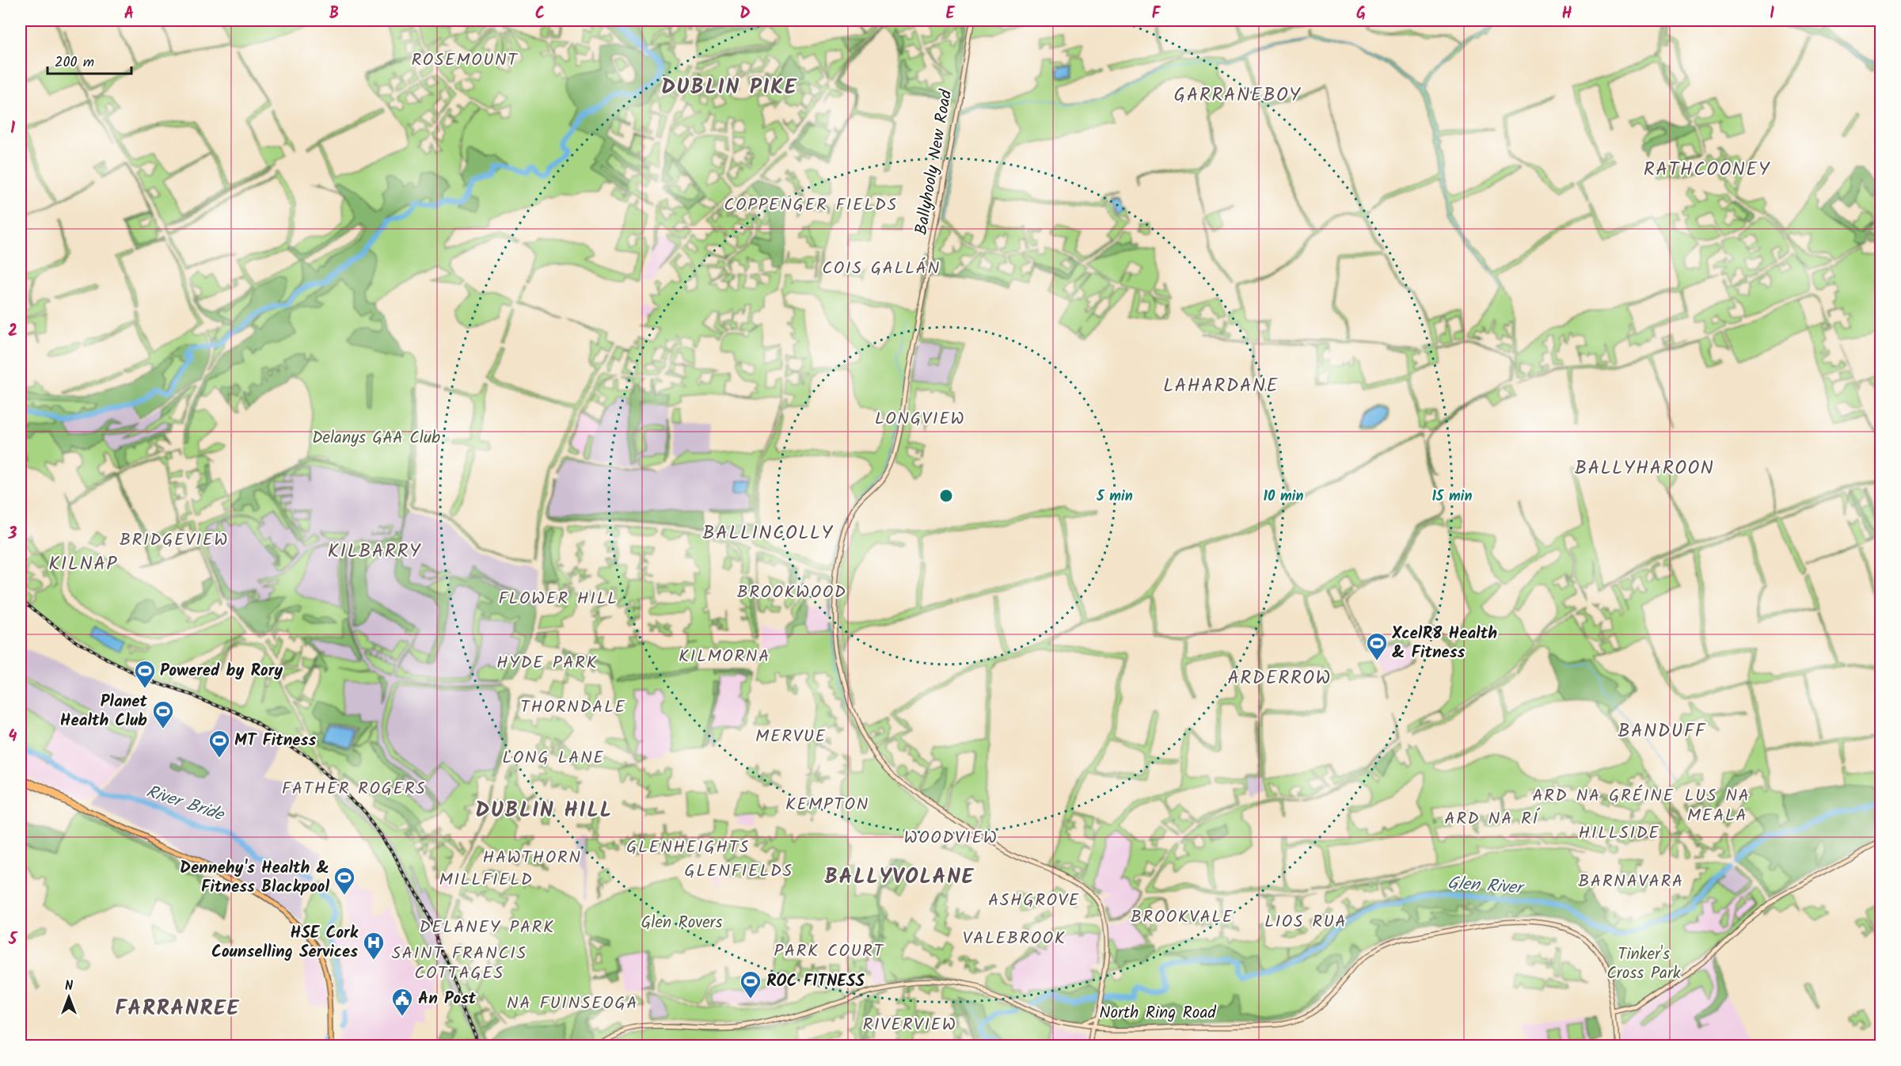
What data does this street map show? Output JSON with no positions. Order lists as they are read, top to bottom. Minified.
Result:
{"streets":{"main road":["Ballyhooly New Road","North Ring Road"]},"districts":["ROSEMOUNT","DUBLIN PIKE","GARRANEBOY","RATHCOONEY","COPPENGER FIELDS","COIS GALLÁN","LAHARDANE","LONGVIEW","BALLYHAROON","BALLINCOLLY","BRIDGEVIEW","KILBARRY","KILNAP","BROOKWOOD","FLOWER HILL","KILMORNA","HYDE PARK","ARDERROW","THORNDALE","BANDUFF","MERVUE","LONG LANE","FATHER ROGERS","ARD NA GRÉINE","LUS NA MEALA","KEMPTON","DUBLIN HILL","ARD NA RÍ","HILLSIDE","WOODVIEW","GLENHEIGHTS","HAWTHORN","GLENFIELDS","BALLYVOLANE","MILLFIELD","BARNAVARA","ASHGROVE","BROOKVALE","LIOS RUA","DELANEY PARK","VALEBROOK","PARK COURT","SAINT FRANCIS COTTAGES","NA FUINSEOGA","FARRANREE","RIVERVIEW"],"water":["River Bride","Glen River"],"parks":["Delanys GAA Club","Glen Rovers","Tinker's Cross Park"],"places":{"sports":["XcelR8 Health & Fitness","Powered by Rory","Planet Health Club","MT Fitness","Dennehy's Health & Fitness Blackpool","ROC FITNESS"],"hospital":["HSE Cork Counselling Services"],"public building":["An Post"]},"scale_bar":"200 m","north":"top","grid":{"columns":["A","B","C","D","E","F","G","H","I"],"rows":["1","2","3","4","5"]},"rings":["5 min","10 min","15 min"]}
